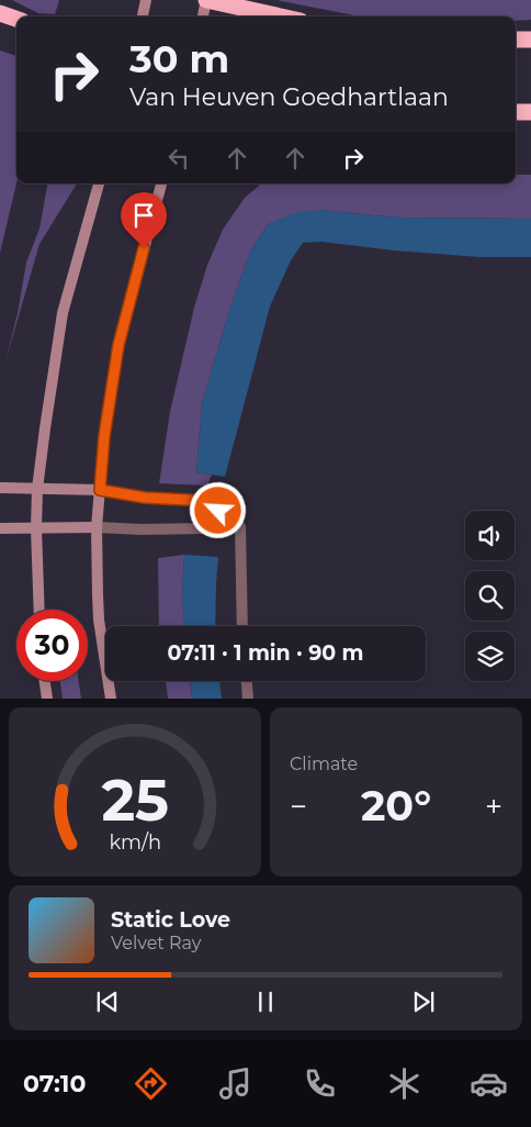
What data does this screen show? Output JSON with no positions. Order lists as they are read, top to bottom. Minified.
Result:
{"page":{"turn":["30 m","Van Heuven Goedhartlaan"],"limit":"30","trip":"07:11 · 1 min · 90 m","tile":"Climate","heat":["−","20°","+"],"song":["Static Love","Velvet Ray"],"tabs":"07:10","gauge":["25","km/h"]}}
